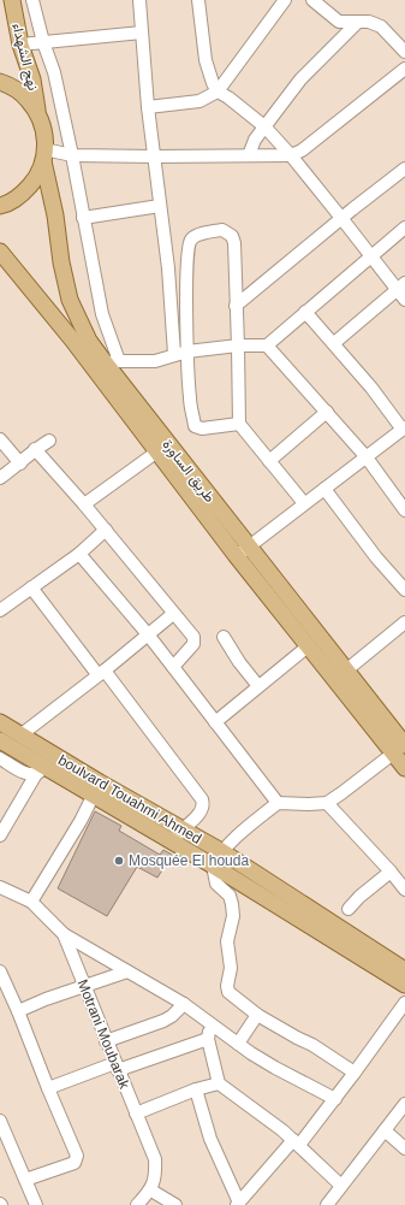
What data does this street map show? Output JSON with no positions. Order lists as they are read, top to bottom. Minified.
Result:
{"streets":{"main road":["نهج الشهداء","طريق الساورة","boulvard Touahmi Ahmed"],"street":["Motrani Moubarak"]},"crossings":[["نهج الشهداء","طريق الساورة"]],"places":["Mosquée El houda"]}
